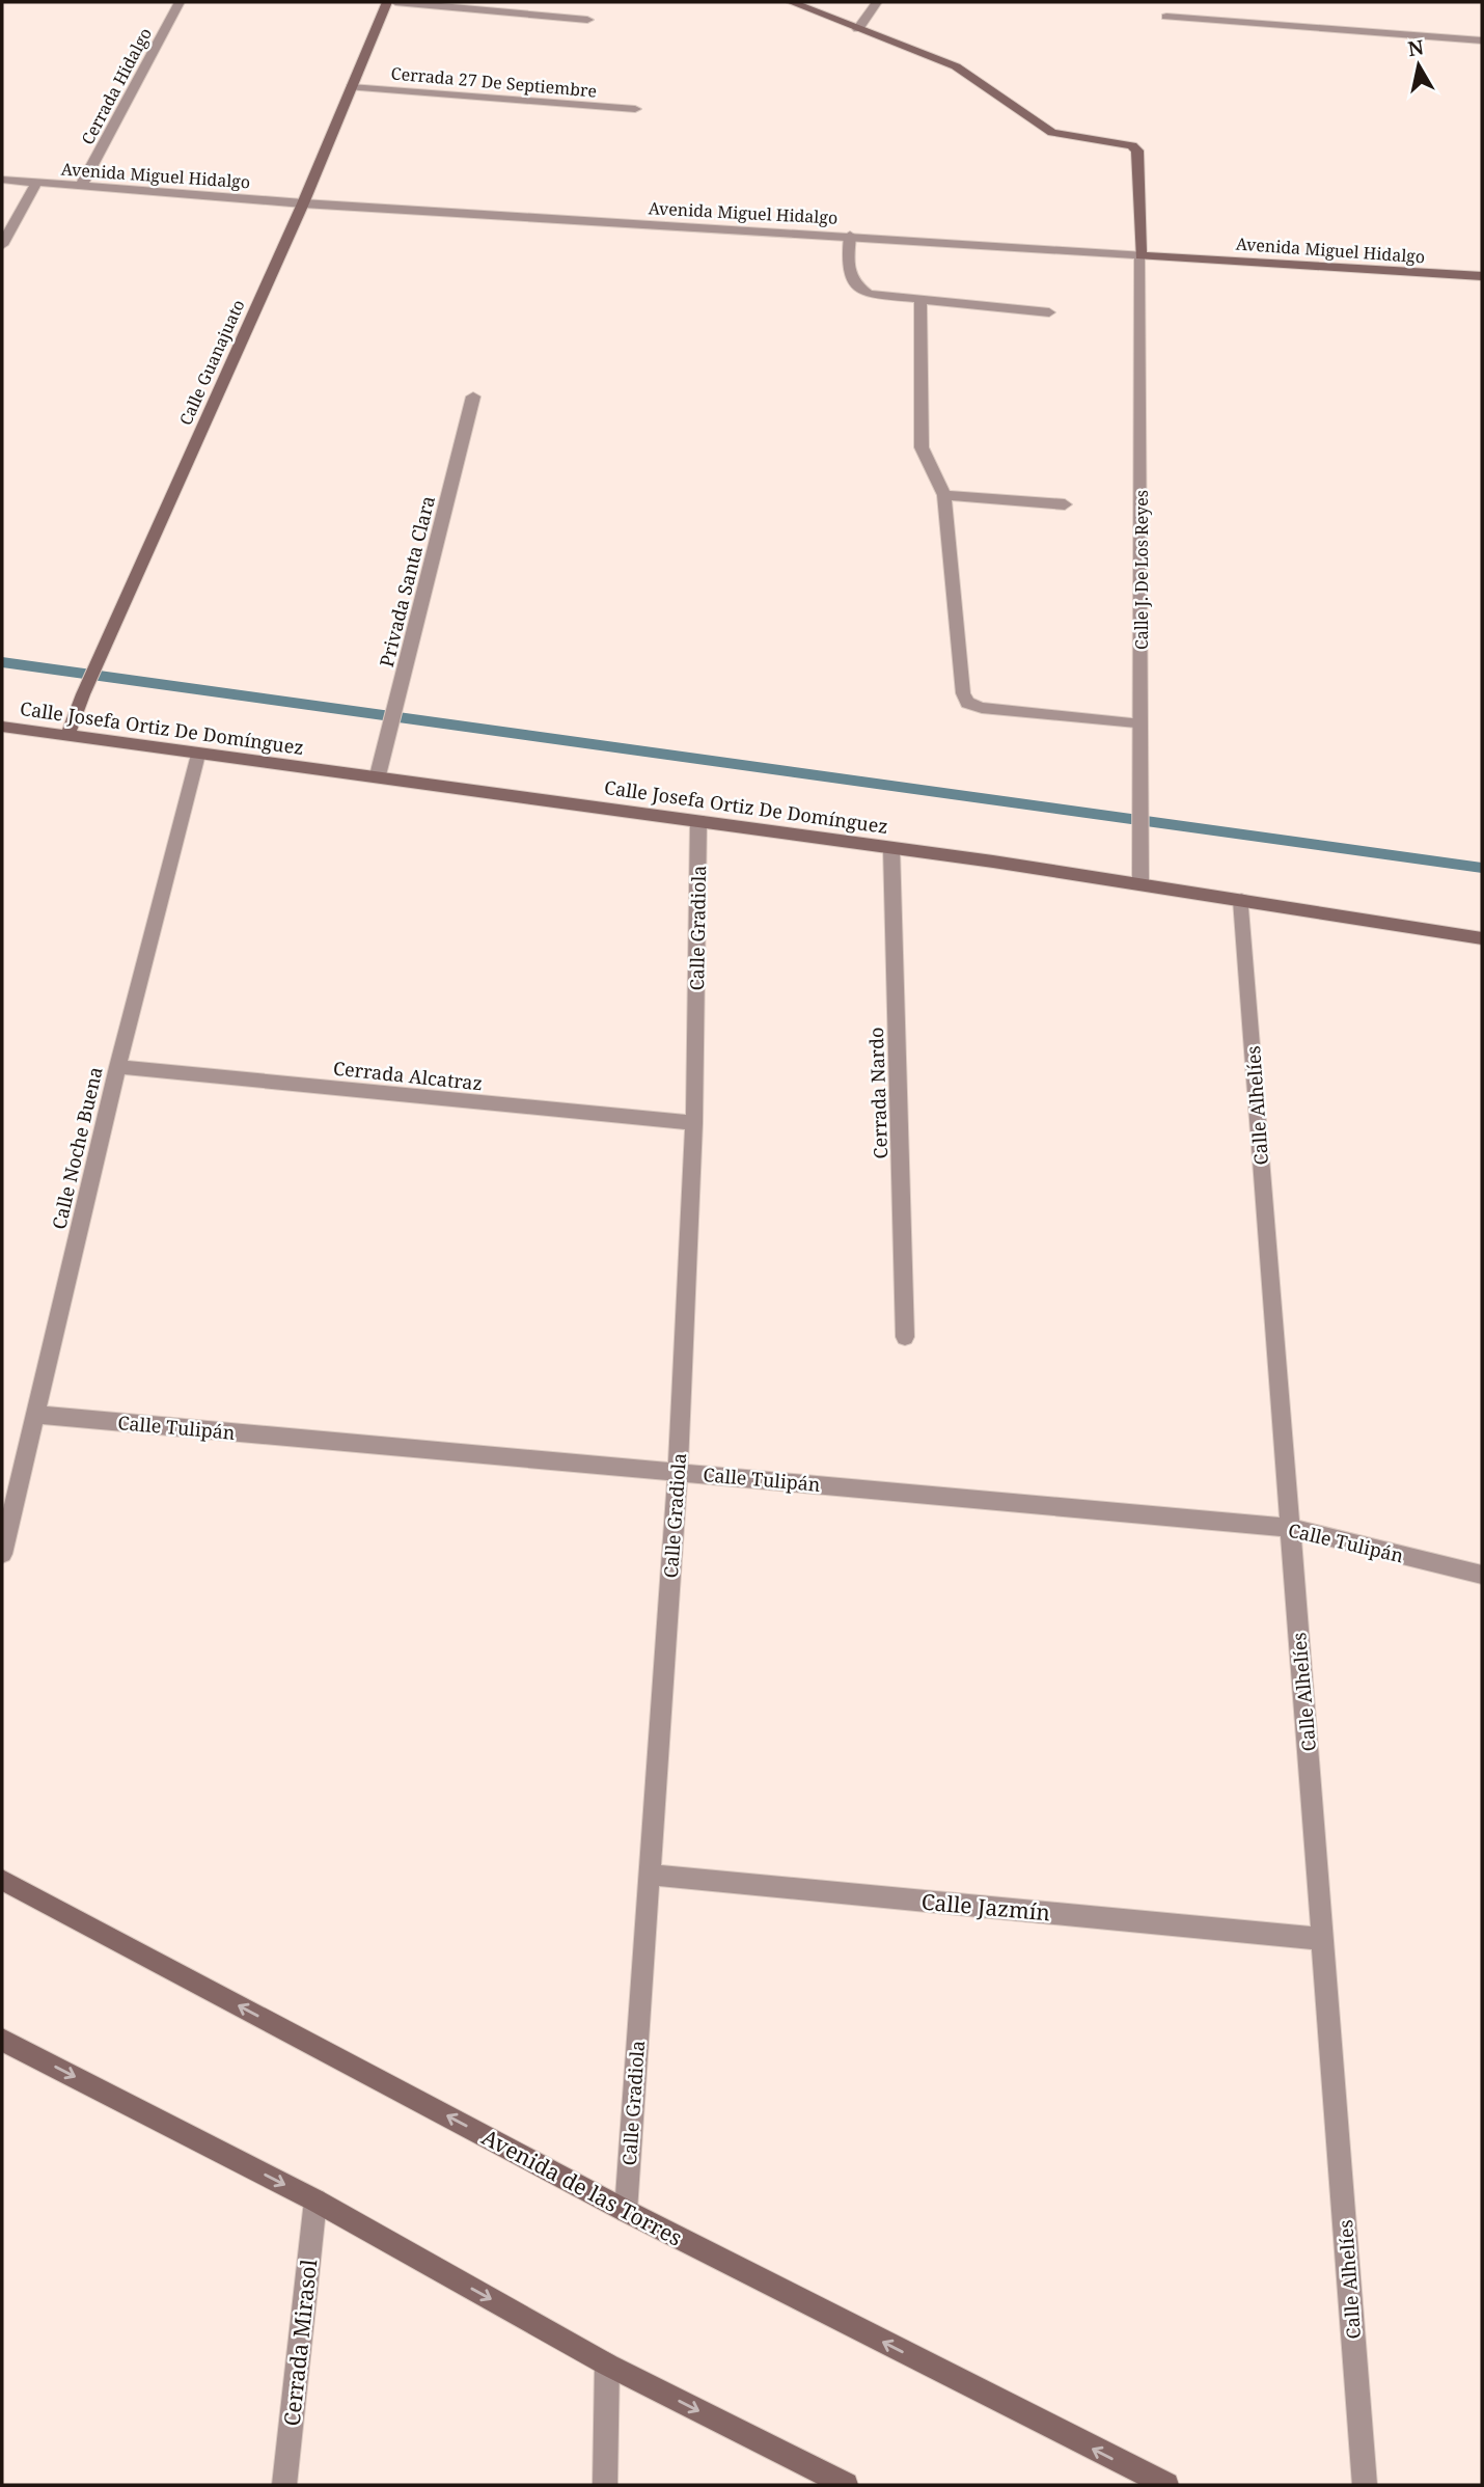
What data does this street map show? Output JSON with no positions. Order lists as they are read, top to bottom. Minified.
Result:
{"streets":{"street":["Cerrada 27 De Septiembre","Cerrada Hidalgo","Avenida Miguel Hidalgo","Calle Guanajuato","Calle J. De Los Reyes","Privada Santa Clara","Calle Josefa Ortiz De Domínguez","Calle Gradiola","Cerrada Alcatraz","Cerrada Nardo","Calle Alhelíes","Calle Noche Buena","Calle Tulipán","Calle Jazmín","Avenida de las Torres","Cerrada Mirasol"]},"crossings":[["Cerrada 27 De Septiembre","Calle Guanajuato"],["Cerrada Hidalgo","Avenida Miguel Hidalgo"],["Avenida Miguel Hidalgo","Calle Guanajuato"],["Avenida Miguel Hidalgo","Calle J. De Los Reyes"],["Calle Guanajuato","Calle Josefa Ortiz De Domínguez"],["Calle J. De Los Reyes","Calle Josefa Ortiz De Domínguez"],["Privada Santa Clara","Calle Josefa Ortiz De Domínguez"],["Calle Josefa Ortiz De Domínguez","Calle Gradiola"],["Calle Josefa Ortiz De Domínguez","Cerrada Nardo"],["Calle Josefa Ortiz De Domínguez","Calle Alhelíes"],["Calle Josefa Ortiz De Domínguez","Calle Noche Buena"],["Calle Gradiola","Cerrada Alcatraz"],["Calle Gradiola","Calle Tulipán"],["Calle Gradiola","Calle Jazmín"],["Calle Gradiola","Avenida de las Torres"],["Cerrada Alcatraz","Calle Noche Buena"],["Calle Alhelíes","Calle Tulipán"],["Calle Alhelíes","Calle Jazmín"],["Calle Noche Buena","Calle Tulipán"]],"north":"top"}
